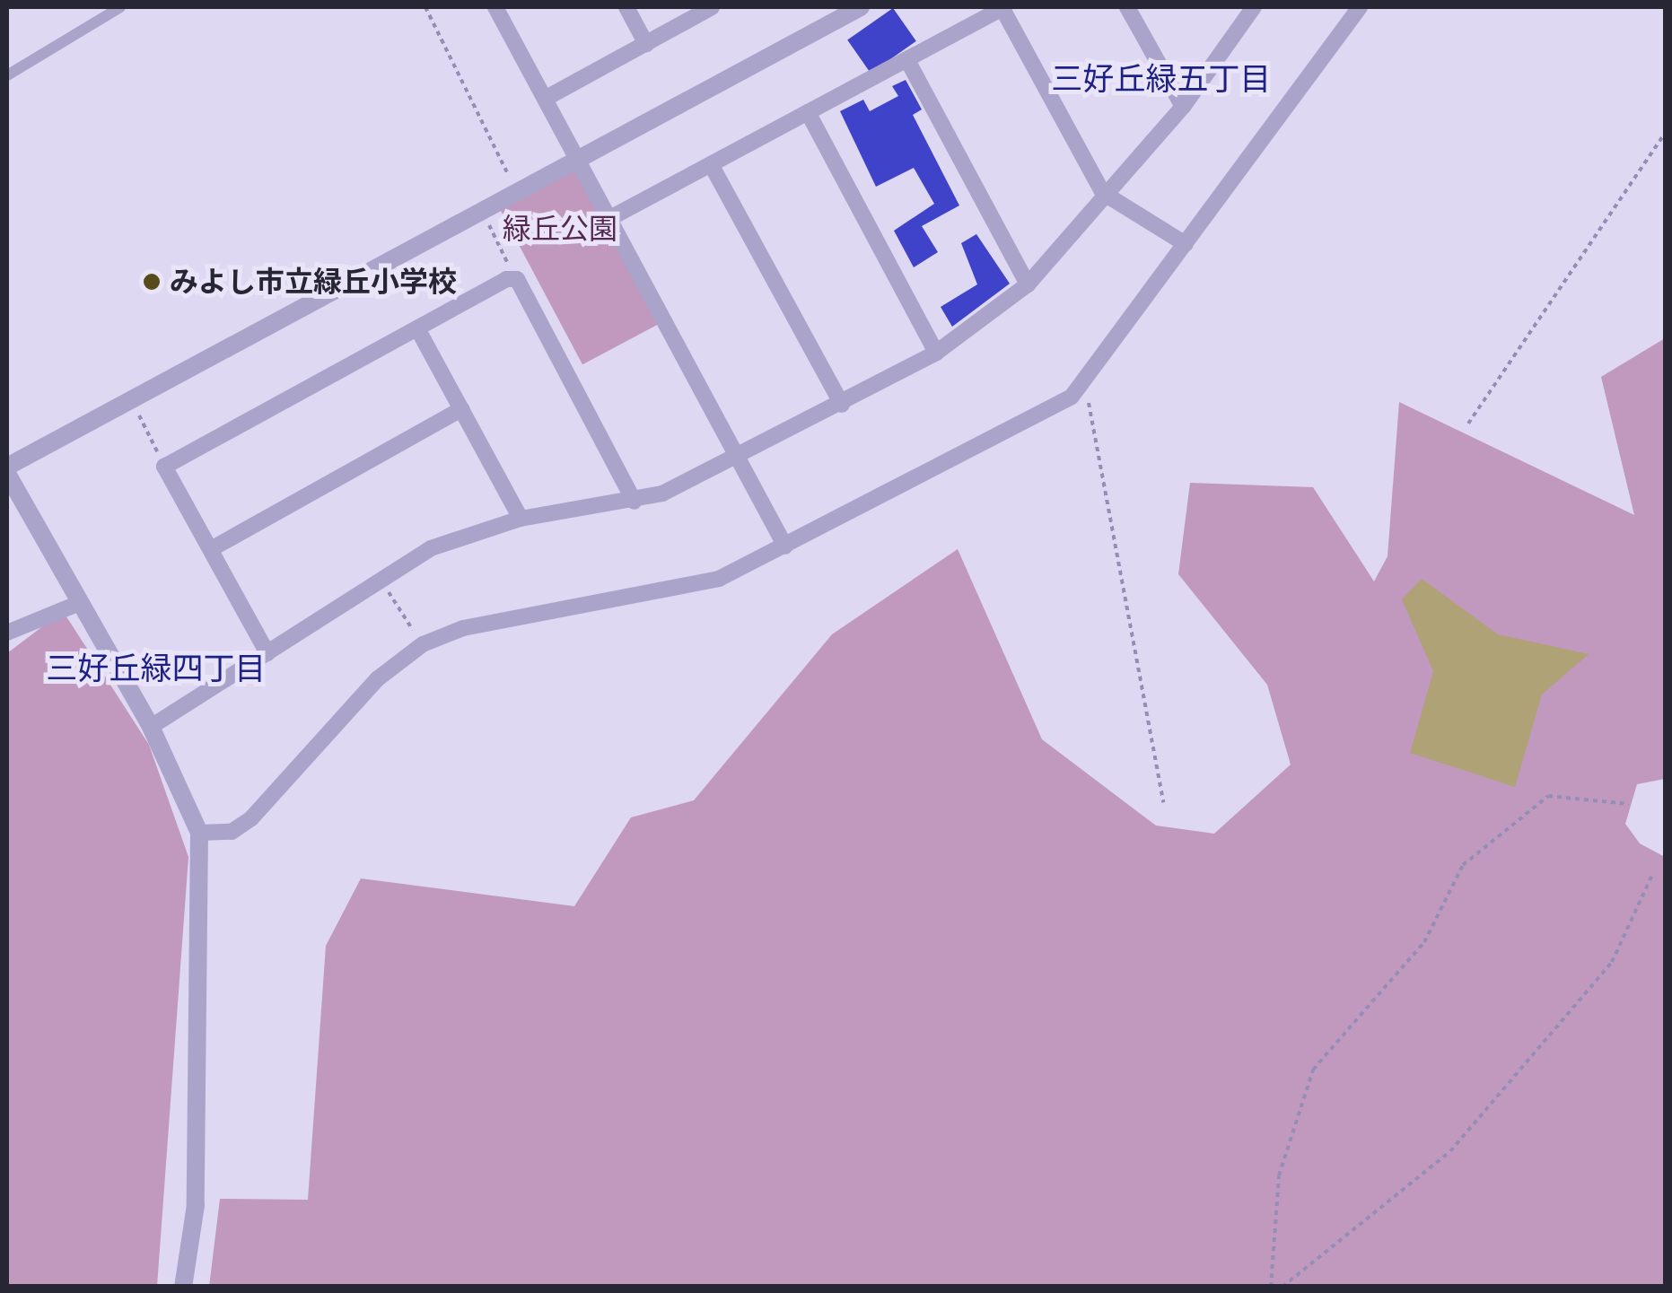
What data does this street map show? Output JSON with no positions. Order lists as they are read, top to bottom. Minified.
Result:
{"districts":["三好丘緑五丁目","三好丘緑四丁目"],"parks":["緑丘公園"],"places":["みよし市立緑丘小学校"]}
